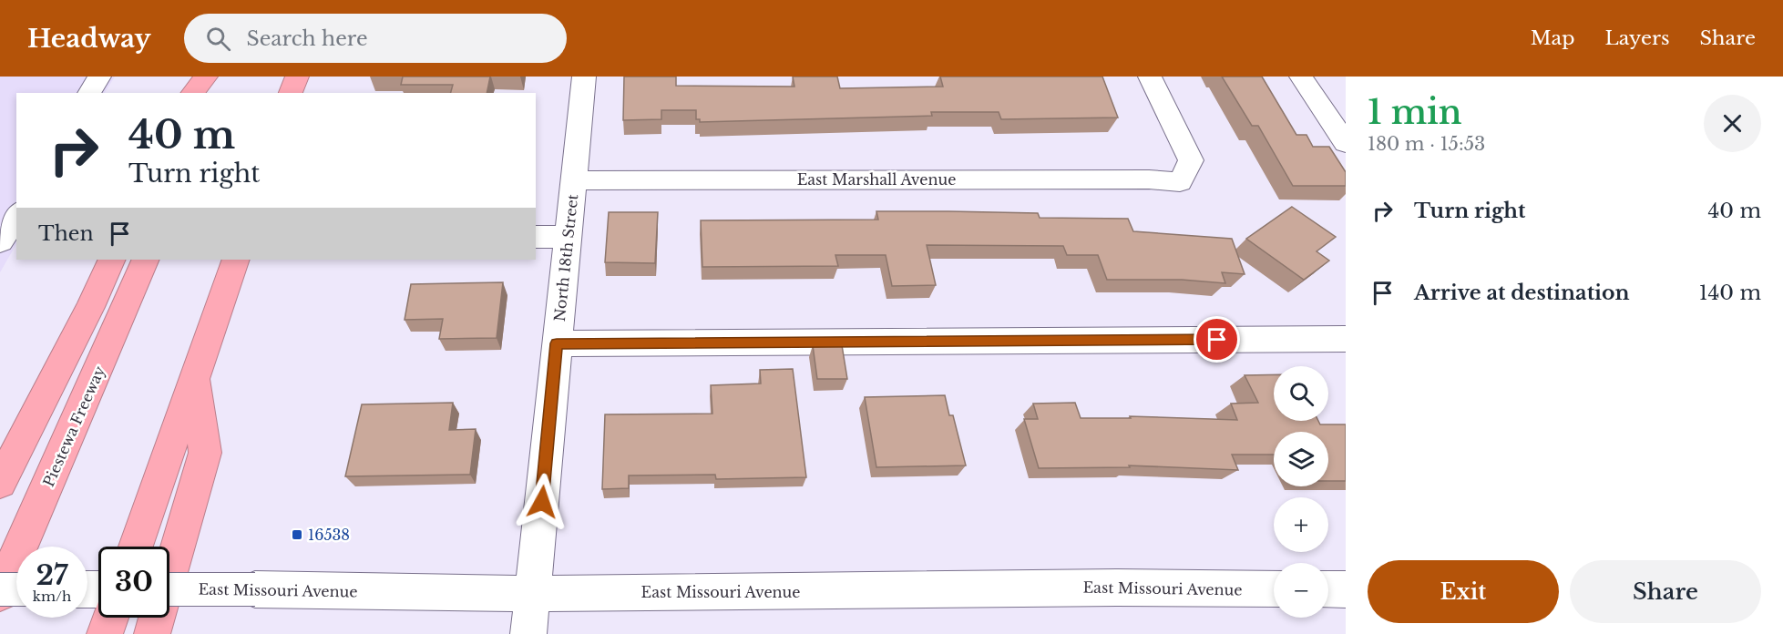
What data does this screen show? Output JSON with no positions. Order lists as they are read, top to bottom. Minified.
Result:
{"streets":{"highway":["Piestewa Freeway"],"street":["East Marshall Avenue","North 18th Street","East Missouri Avenue"]},"crossings":[["East Marshall Avenue","North 18th Street"],["North 18th Street","East Missouri Avenue"]],"places":{"transit":["16538"]},"page":{"header":"Headway","search":"Search here","nav":["Map","Layers","Share"],"heading":["1 min","180 m · 15:53"],"turn":["40 m","Turn right"],"list":[{"name":"Turn right","value":"40 m"},{"name":"Arrive at destination","value":"140 m"}],"then":"Then","map_buttons":["+","−"],"speed":"27 km/h","limit":"30","buttons":["Exit","Share"]}}
